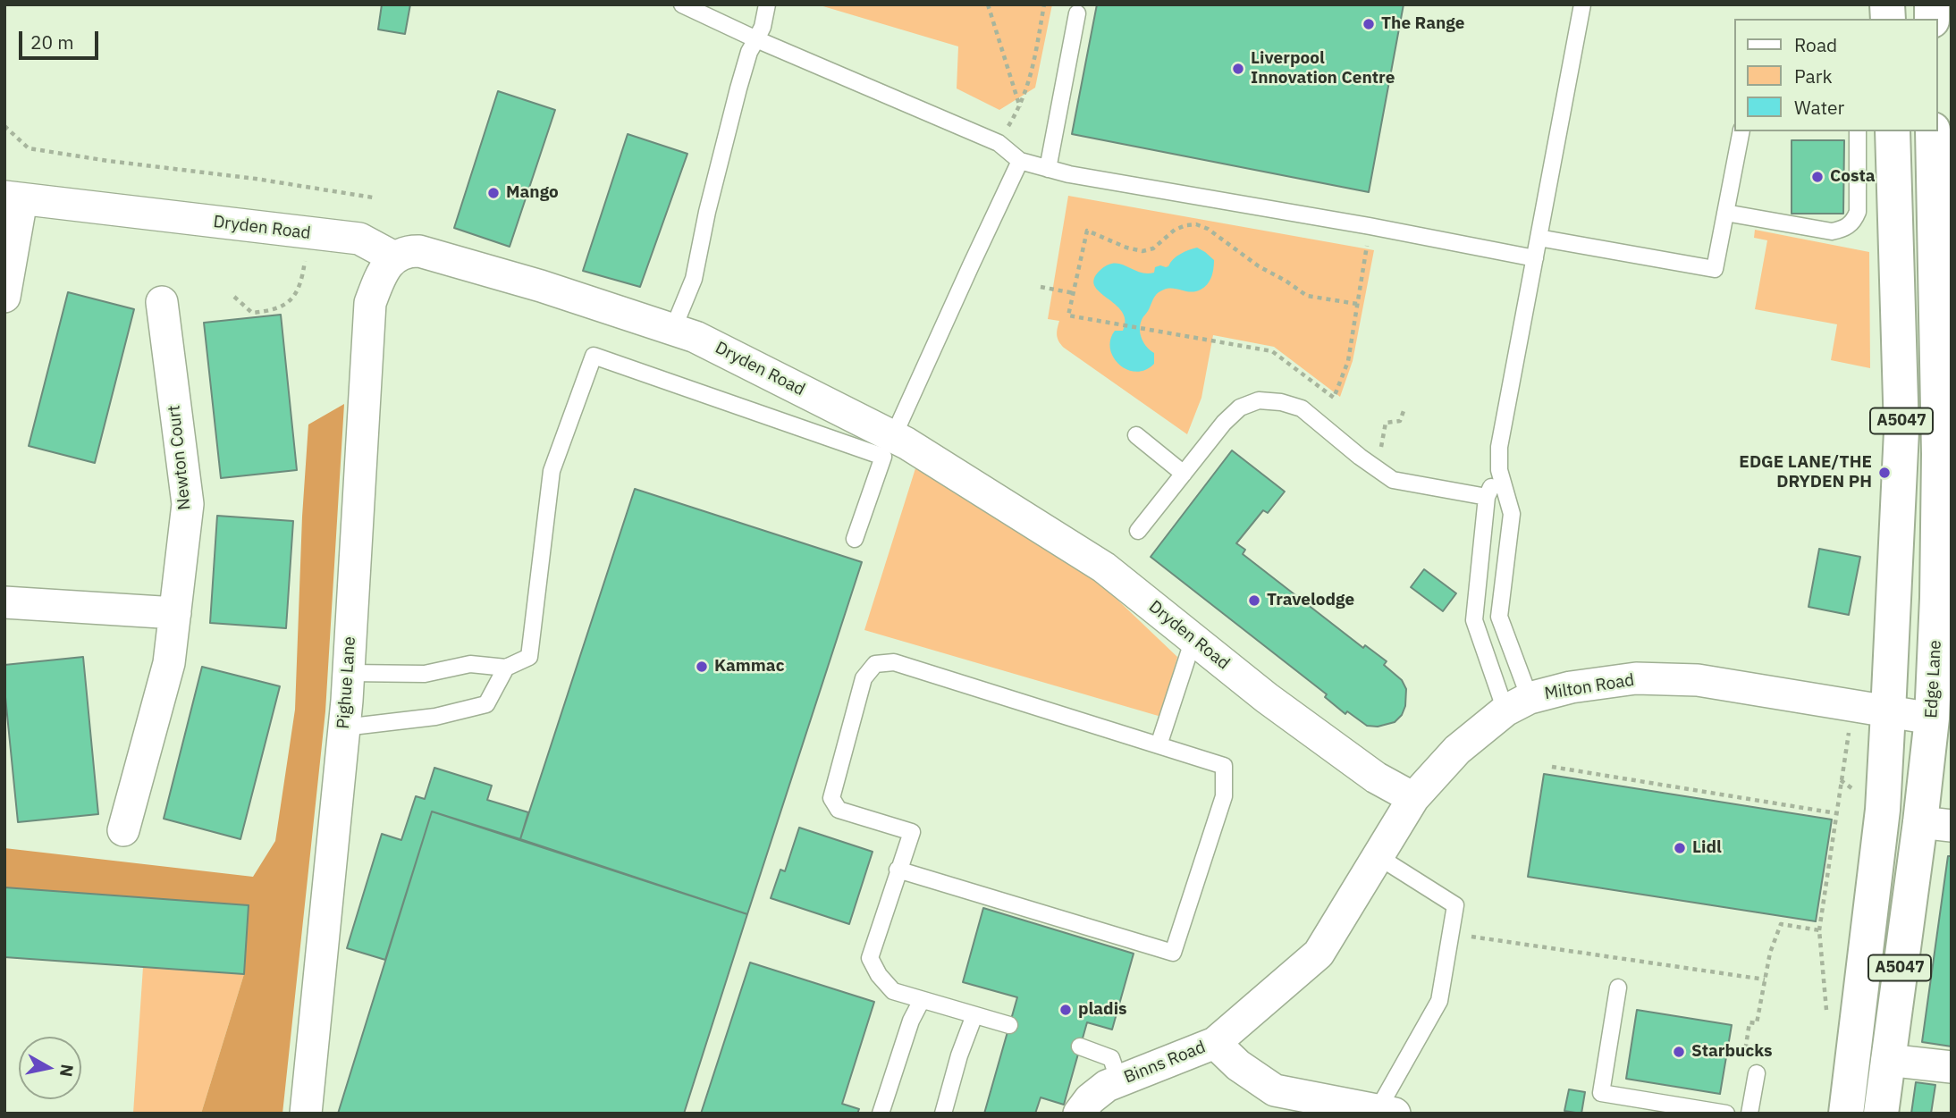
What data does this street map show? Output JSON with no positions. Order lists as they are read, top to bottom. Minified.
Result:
{"streets":{"highway":["A5047","Edge Lane"],"street":["Dryden Road","Newton Court","Pighue Lane","Milton Road","Binns Road"]},"crossings":[["Dryden Road","Pighue Lane"],["Dryden Road","Milton Road"],["A5047","Milton Road"],["Edge Lane","Milton Road"],["Milton Road","Binns Road"]],"places":["The Range","Liverpool Innovation Centre","Costa","Mango","EDGE LANE/THE DRYDEN PH","Travelodge","Kammac","Lidl","pladis","Starbucks"],"legend":["Road","Park","Water"],"scale_bar":"20 m","north":"right"}
